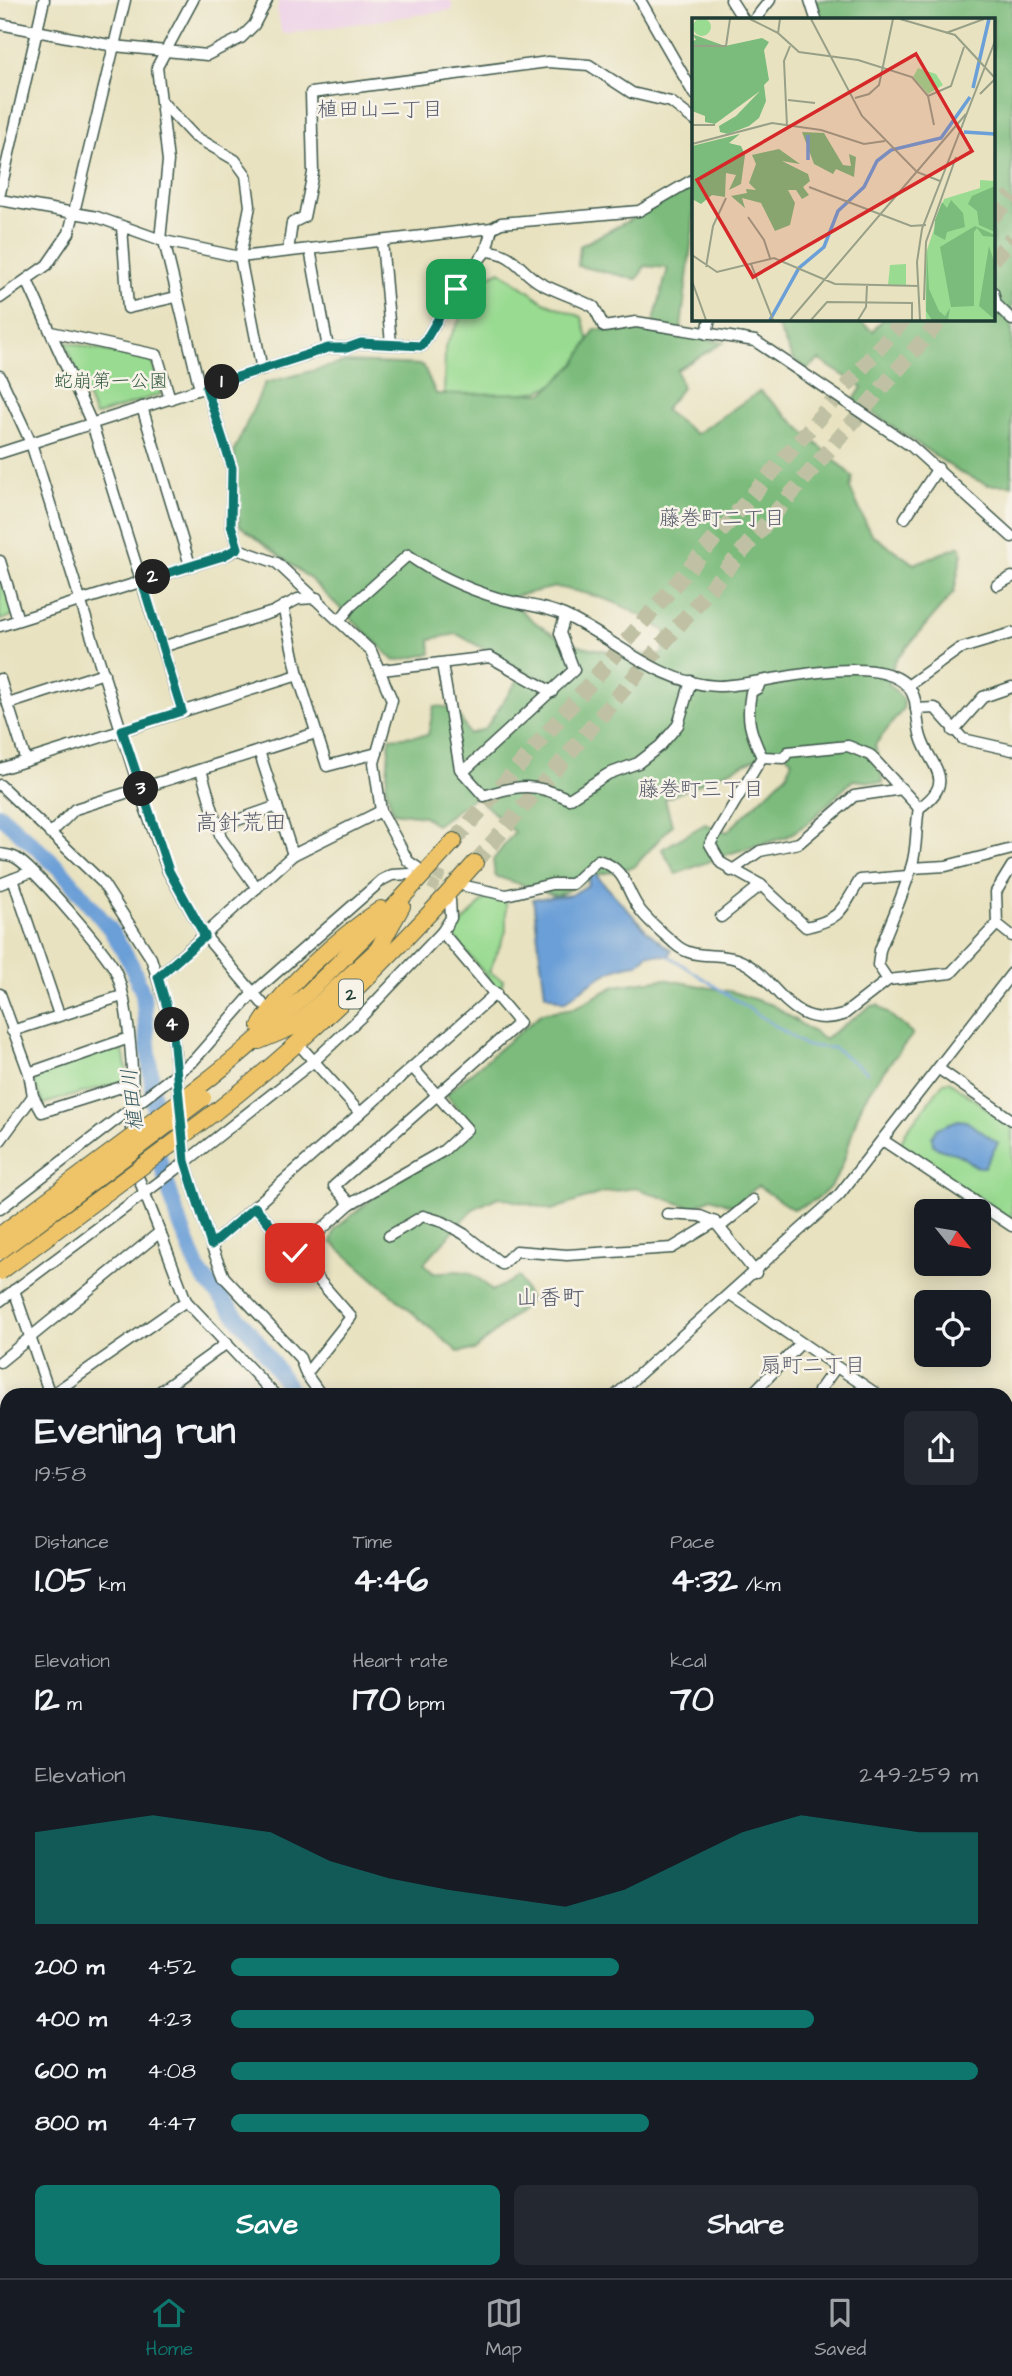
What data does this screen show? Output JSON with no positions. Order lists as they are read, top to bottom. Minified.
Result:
{"streets":{"highway":["2"]},"districts":["植田山二丁目","藤巻町二丁目","藤巻町三丁目","高針荒田","山香町","扇町二丁目"],"water":["植田川"],"parks":["蛇崩第一公園"],"north":"bottom right","page":{"pins":["1","2","3","4"],"heading":["Evening run","19:58"],"stats":[["Distance","1.05 km"],["Time","4:46"],["Pace","4:32 /km"],["Elevation","12 m"],["Heart rate","170 bpm"],["kcal","70"]],"chart":["Elevation","249–259 m"],"list":[{"name":"200 m","note":"4:52"},{"name":"400 m","note":"4:23"},{"name":"600 m","note":"4:08"},{"name":"800 m","note":"4:47"}],"buttons":["Save","Share"],"tabs":["Home","Map","Saved"]}}
